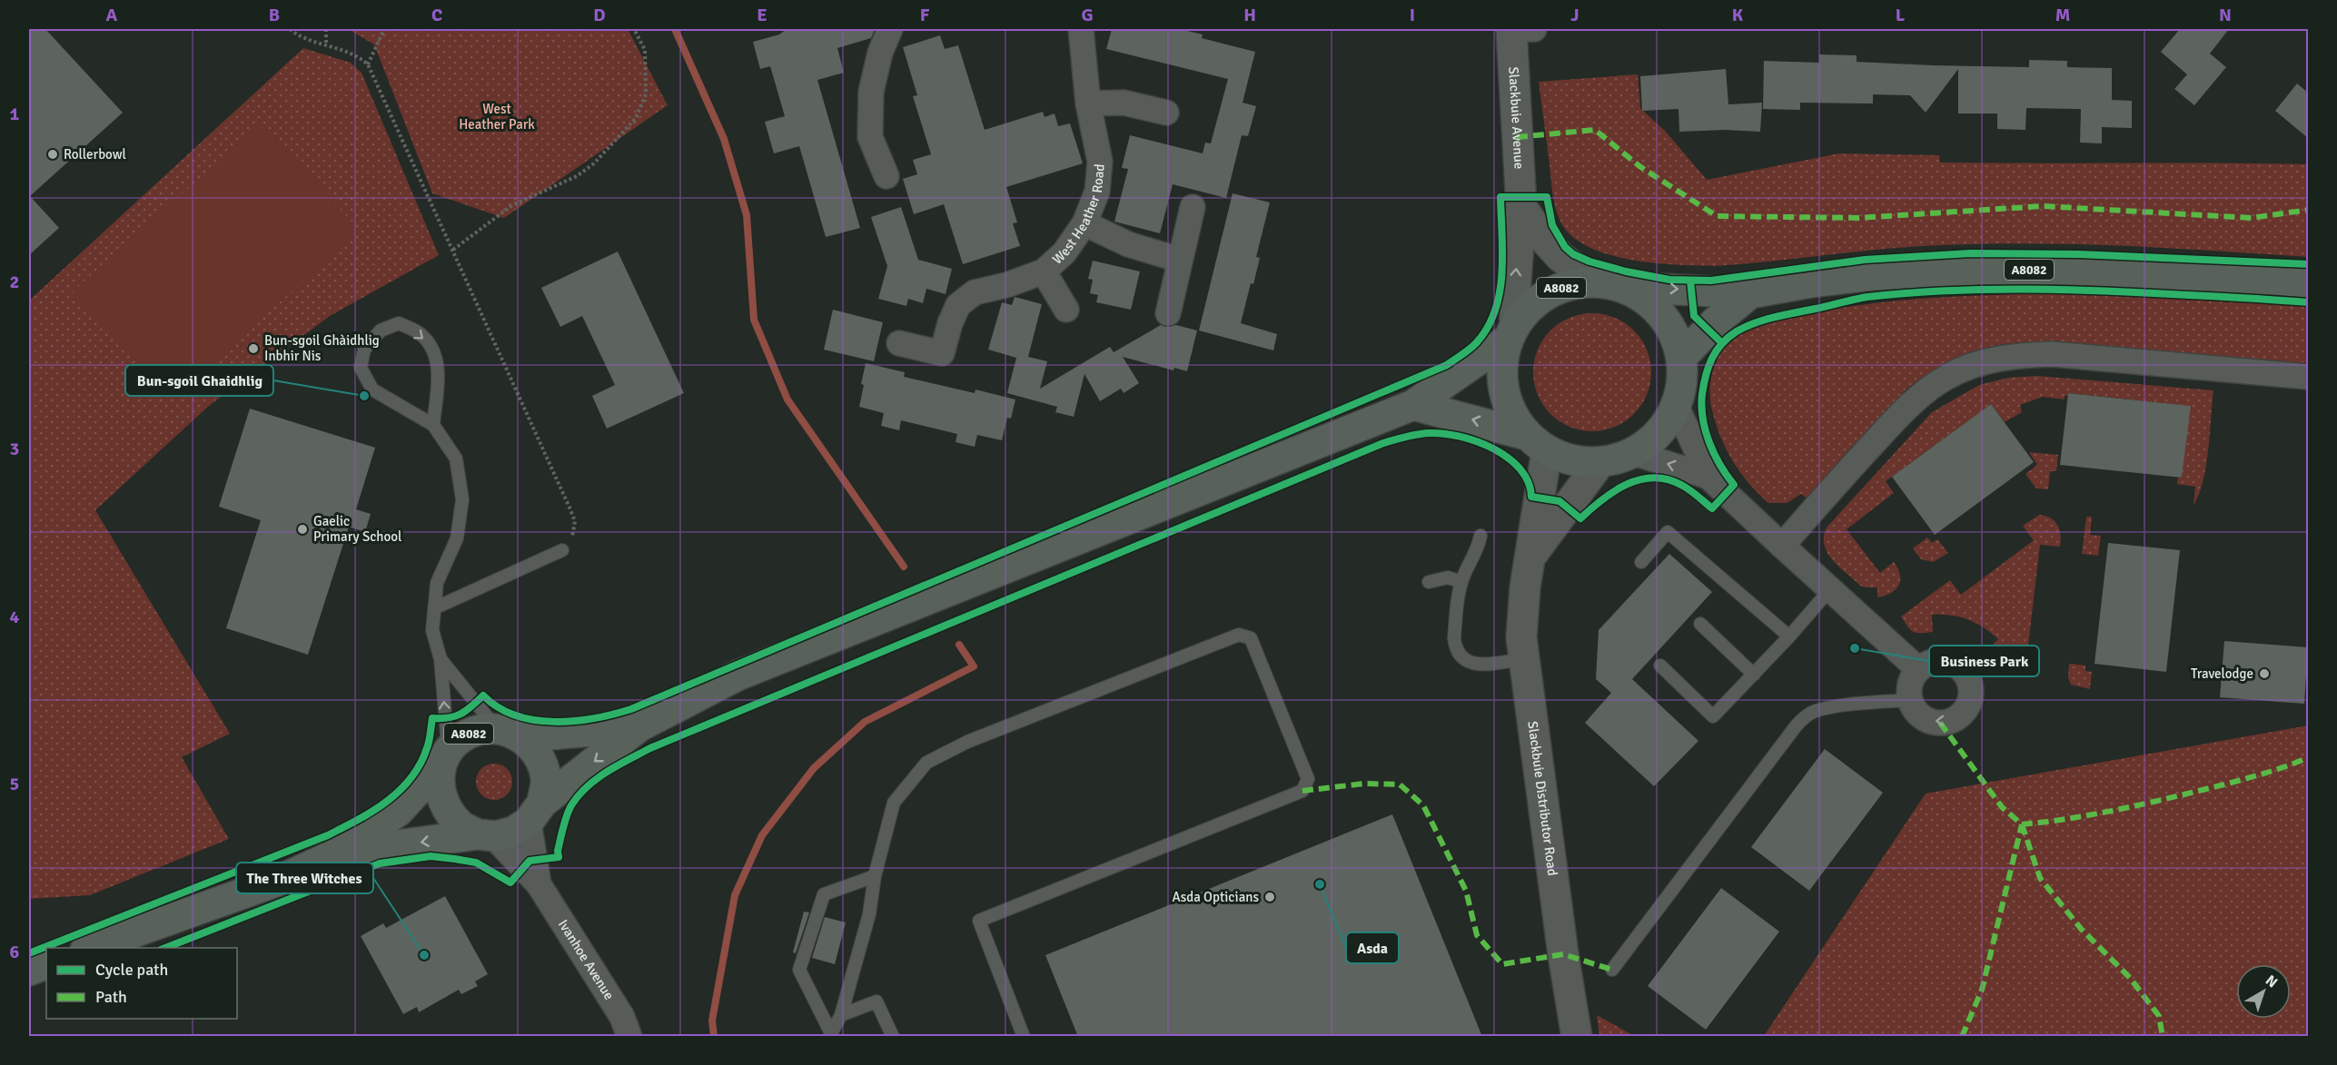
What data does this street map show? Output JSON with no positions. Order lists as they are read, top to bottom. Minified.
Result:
{"streets":{"main road":["A8082"],"street":["Slackbuie Avenue","West Heather Road","Slackbuie Distributor Road","Ivanhoe Avenue"]},"crossings":[["Slackbuie Avenue","A8082"],["Slackbuie Avenue","Slackbuie Distributor Road"],["A8082","Slackbuie Distributor Road"],["A8082","Ivanhoe Avenue"]],"one_way":["Slackbuie Avenue"],"parks":["West Heather Park"],"places":["Rollerbowl","Bun-sgoil Ghàidhlig Inbhir Nis","Bun-sgoil Ghaidhlig","Gaelic Primary School","Business Park","Travelodge","Asda","Asda Opticians","The Three Witches"],"legend":["Cycle path","Path"],"north":"top right","grid":{"columns":["A","B","C","D","E","F","G","H","I","J","K","L","M","N"],"rows":["1","2","3","4","5","6"]}}
